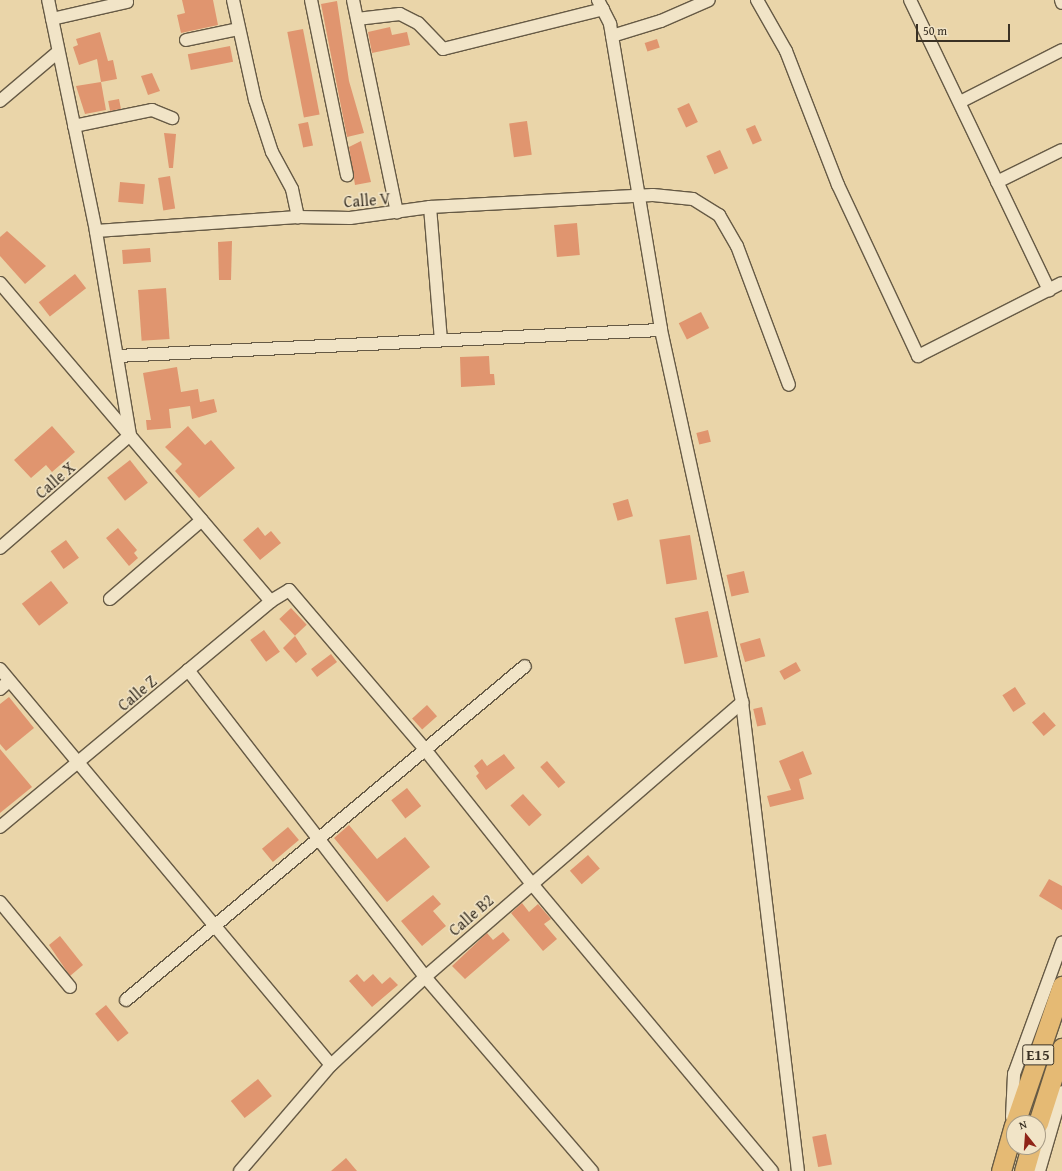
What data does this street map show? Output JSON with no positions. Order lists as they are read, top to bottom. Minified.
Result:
{"streets":{"highway":["E15"],"street":["Calle V","Calle X","Calle Z","Calle B2"]},"scale_bar":"50 m","north":"top"}
